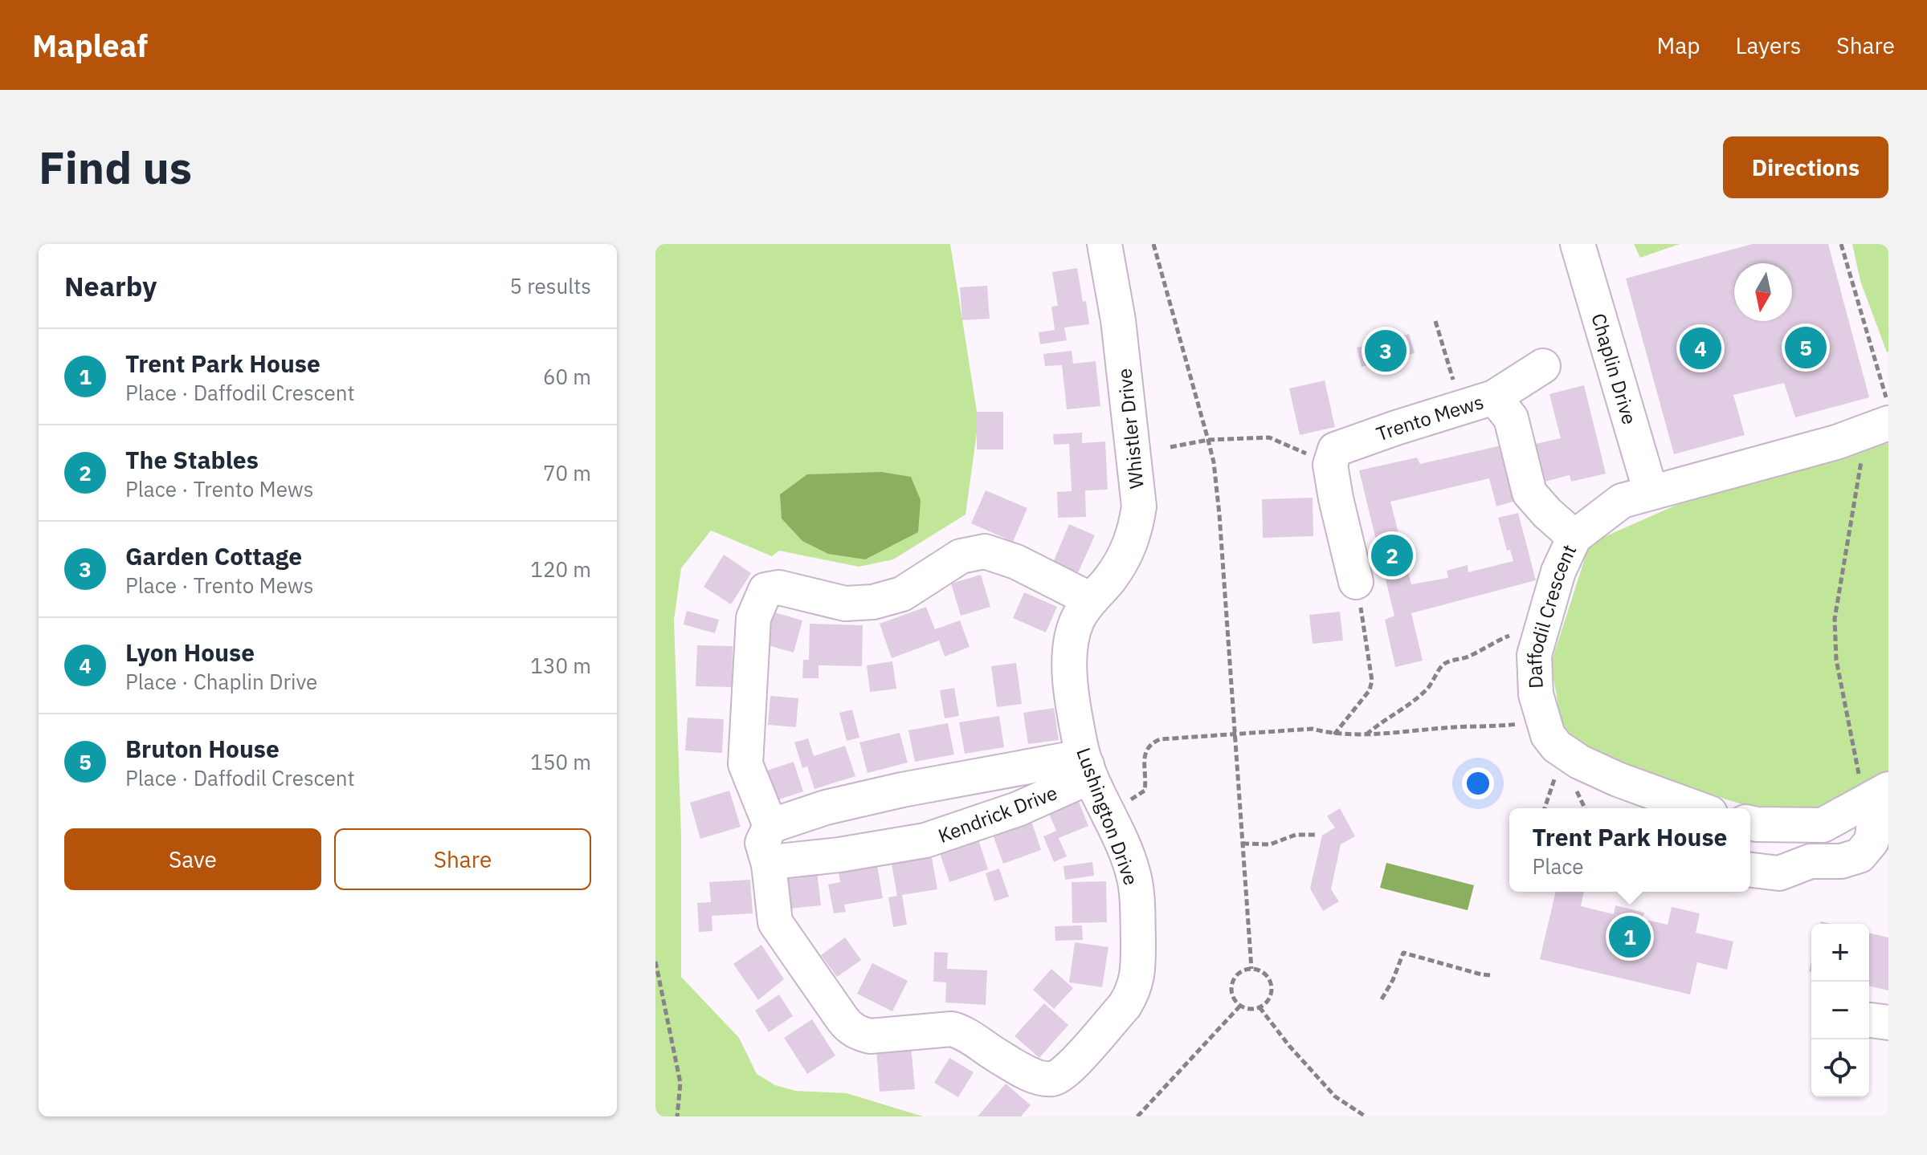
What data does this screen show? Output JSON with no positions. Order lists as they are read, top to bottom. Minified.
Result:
{"streets":{"street":["Chaplin Drive","Trento Mews","Whistler Drive","Daffodil Crescent","Kendrick Drive","Lushington Drive"]},"crossings":[["Chaplin Drive","Daffodil Crescent"],["Trento Mews","Daffodil Crescent"],["Whistler Drive","Lushington Drive"],["Kendrick Drive","Lushington Drive"]],"north":"bottom","page":{"header":"Mapleaf","nav":["Map","Layers","Share"],"buttons":["Directions",["Save","Share"]],"title":"Find us","heading":["Nearby","5 results"],"pins":["5","4","3","2","1"],"list":[{"mark":"1","name":"Trent Park House","note":"Place · Daffodil Crescent","value":"60 m"},{"mark":"2","name":"The Stables","note":"Place · Trento Mews","value":"70 m"},{"mark":"3","name":"Garden Cottage","note":"Place · Trento Mews","value":"120 m"},{"mark":"4","name":"Lyon House","note":"Place · Chaplin Drive","value":"130 m"},{"mark":"5","name":"Bruton House","note":"Place · Daffodil Crescent","value":"150 m"}],"popup":["Trent Park House","Place"],"map_buttons":["+","−"]}}
